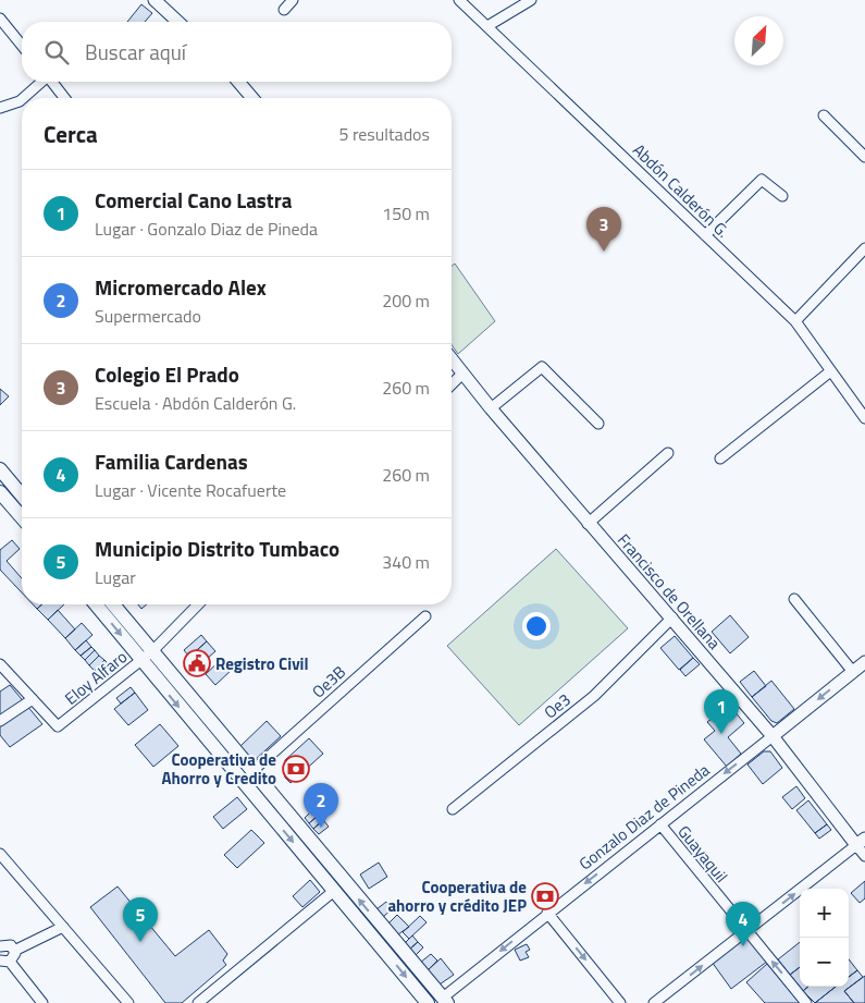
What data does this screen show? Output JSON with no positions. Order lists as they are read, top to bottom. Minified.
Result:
{"streets":{"street":["Abdón Calderón G.","Francisco de Orellana","Eloy Alfaro","Oe3B","Oe3","Gonzalo Diaz de Pineda","Guayaquil"]},"crossings":[["Francisco de Orellana","Oe3"],["Francisco de Orellana","Gonzalo Diaz de Pineda"],["Gonzalo Diaz de Pineda","Guayaquil"]],"one_way":["Gonzalo Diaz de Pineda","Guayaquil"],"places":{"public building":["Registro Civil"],"bank":["Cooperativa de Ahorro y Credito","Cooperativa de ahorro y crédito JEP"]},"north":"top right","page":{"search":"Buscar aquí","heading":["Cerca","5 resultados"],"list":[{"mark":"1","name":"Comercial Cano Lastra","note":"Lugar · Gonzalo Diaz de Pineda","value":"150 m"},{"mark":"2","name":"Micromercado Alex","note":"Supermercado","value":"200 m"},{"mark":"3","name":"Colegio El Prado","note":"Escuela · Abdón Calderón G.","value":"260 m"},{"mark":"4","name":"Familia Cardenas","note":"Lugar · Vicente Rocafuerte","value":"260 m"},{"mark":"5","name":"Municipio Distrito Tumbaco","note":"Lugar","value":"340 m"}],"pins":["3","1","2","5","4"],"map_buttons":["+","−"]}}
